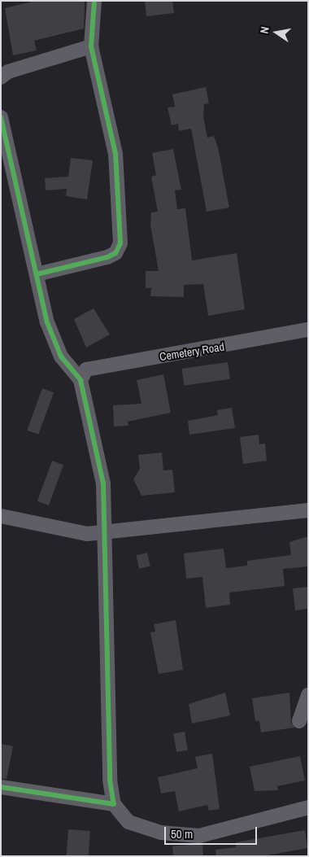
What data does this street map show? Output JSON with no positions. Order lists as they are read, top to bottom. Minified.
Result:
{"streets":{"street":["Cemetery Road"]},"scale_bar":"50 m","north":"left"}
